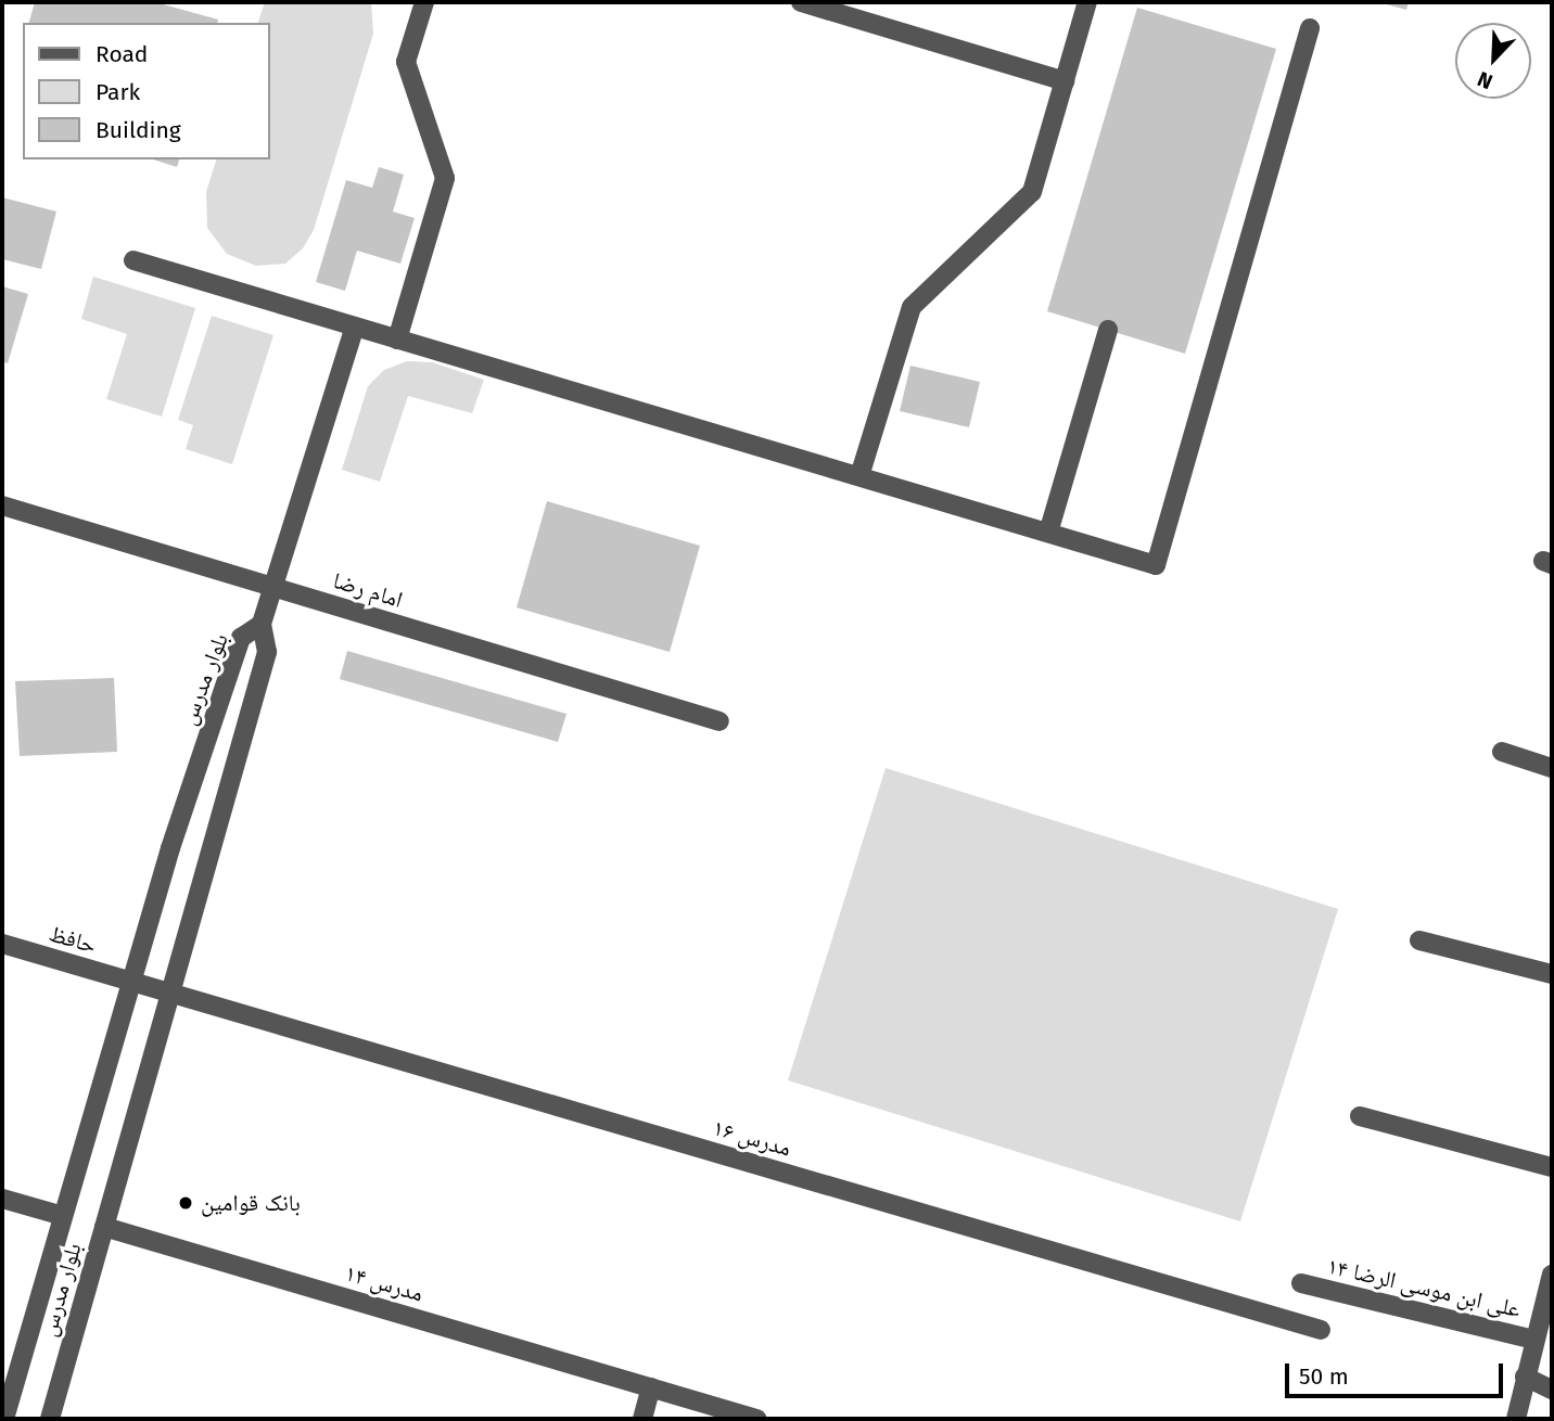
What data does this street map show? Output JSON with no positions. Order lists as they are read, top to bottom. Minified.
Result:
{"streets":{"street":["امام رضا","بلوار مدرس","حافظ","مدرس ۱۶","مدرس ۱۴","علی ابن موسی الرضا ۱۴"]},"crossings":[["بلوار مدرس","حافظ"],["بلوار مدرس","مدرس ۱۶"],["بلوار مدرس","مدرس ۱۴"],["حافظ","مدرس ۱۶"]],"places":["بانک قوامین"],"legend":["Road","Park","Building"],"scale_bar":"50 m","north":"bottom left"}
